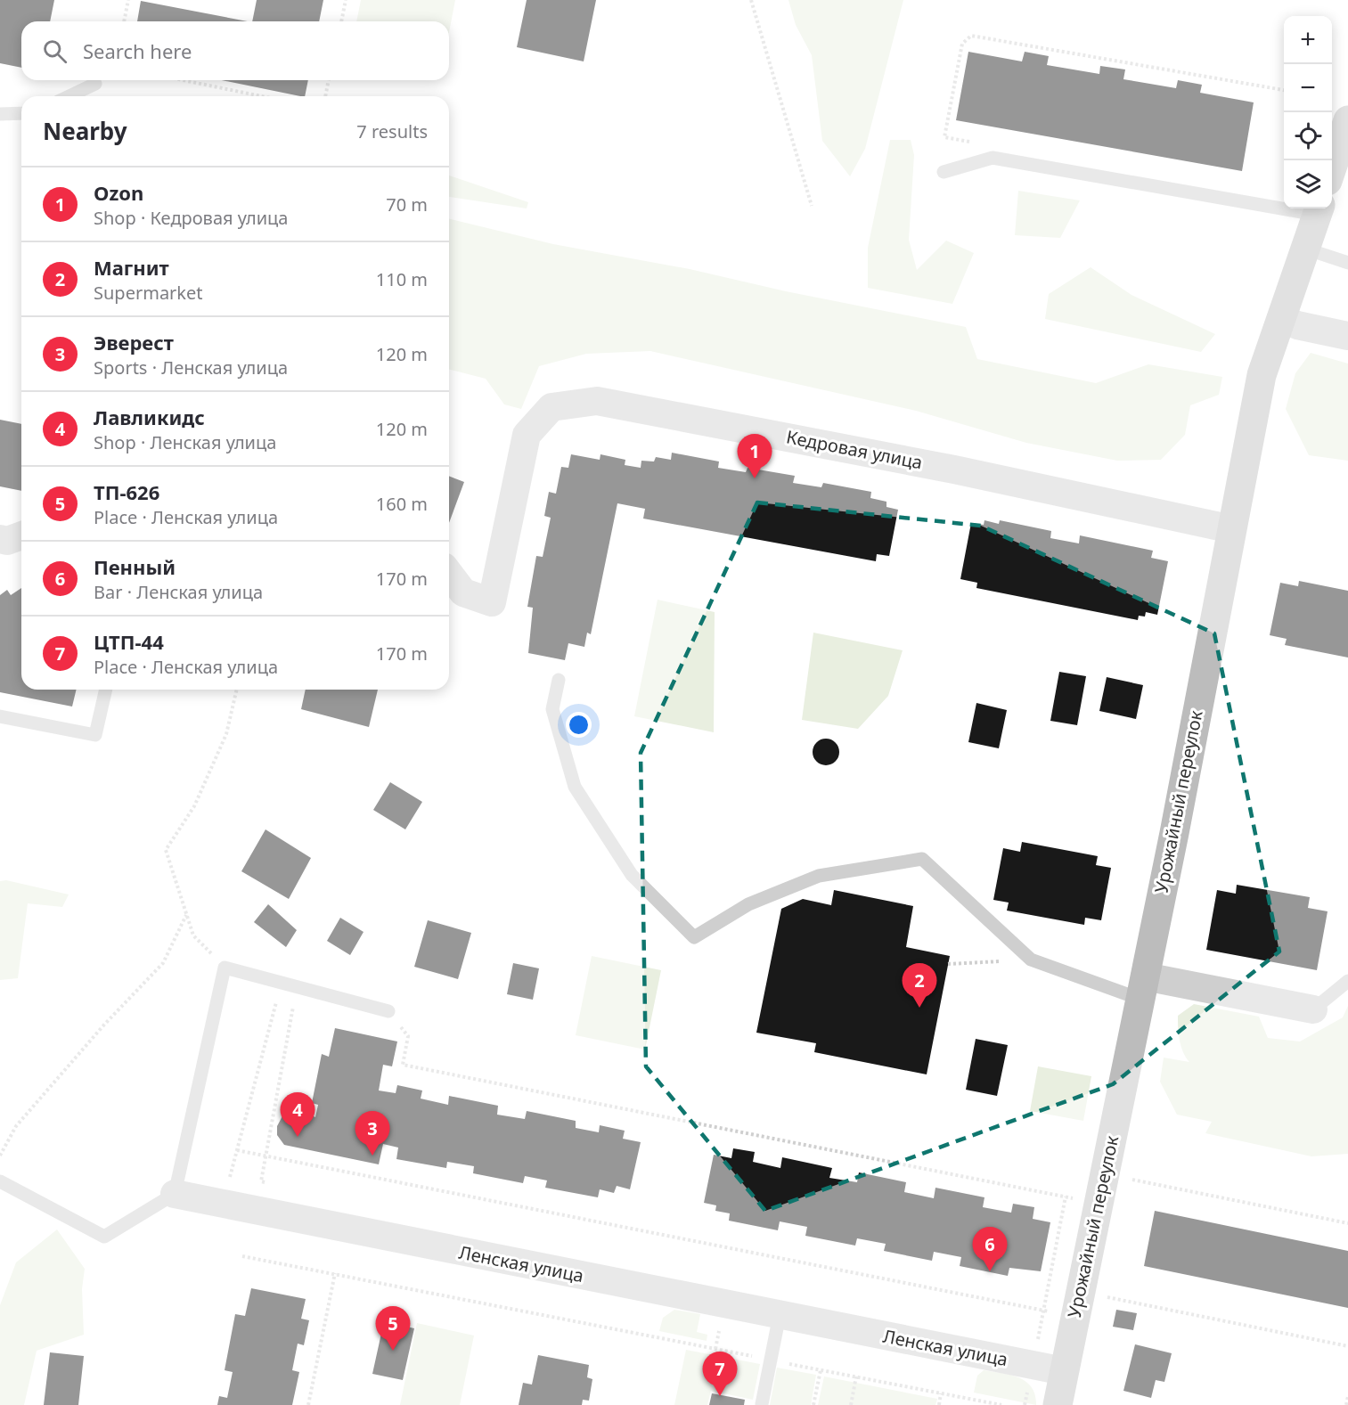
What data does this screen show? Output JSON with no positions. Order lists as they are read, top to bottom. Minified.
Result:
{"streets":{"street":["Кедровая улица","Урожайный переулок","Ленская улица"]},"crossings":[["Кедровая улица","Урожайный переулок"],["Урожайный переулок","Ленская улица"]],"page":{"map_buttons":["+","−"],"search":"Search here","heading":["Nearby","7 results"],"list":[{"mark":"1","name":"Ozon","note":"Shop · Кедровая улица","value":"70 m"},{"mark":"2","name":"Магнит","note":"Supermarket","value":"110 m"},{"mark":"3","name":"Эверест","note":"Sports · Ленская улица","value":"120 m"},{"mark":"4","name":"Лавликидс","note":"Shop · Ленская улица","value":"120 m"},{"mark":"5","name":"ТП-626","note":"Place · Ленская улица","value":"160 m"},{"mark":"6","name":"Пенный","note":"Bar · Ленская улица","value":"170 m"},{"mark":"7","name":"ЦТП-44","note":"Place · Ленская улица","value":"170 m"}],"pins":["1","2","4","3","6","5","7"]}}
